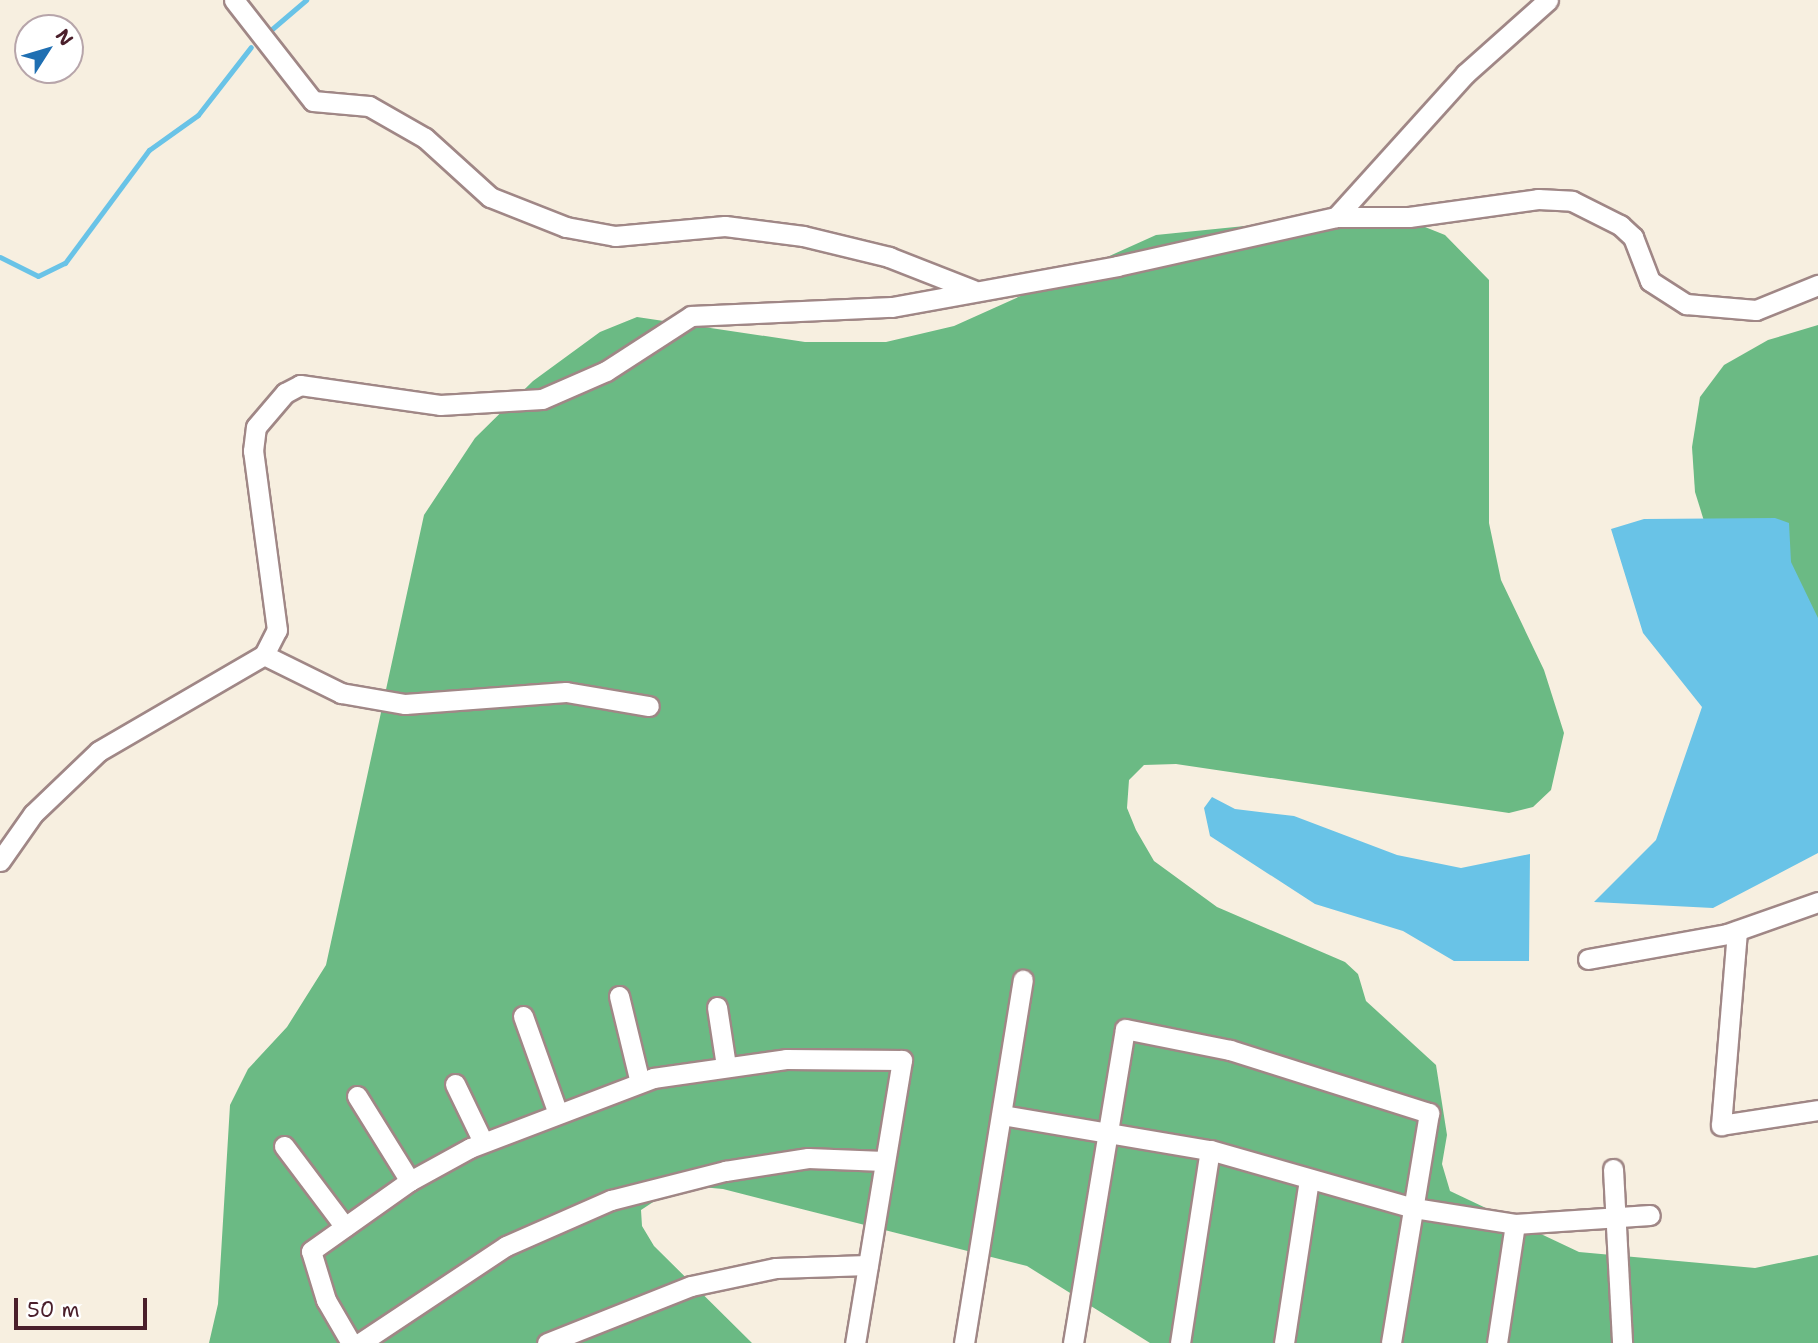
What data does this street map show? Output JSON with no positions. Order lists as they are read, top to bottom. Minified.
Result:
{"scale_bar":"50 m","north":"top right"}
